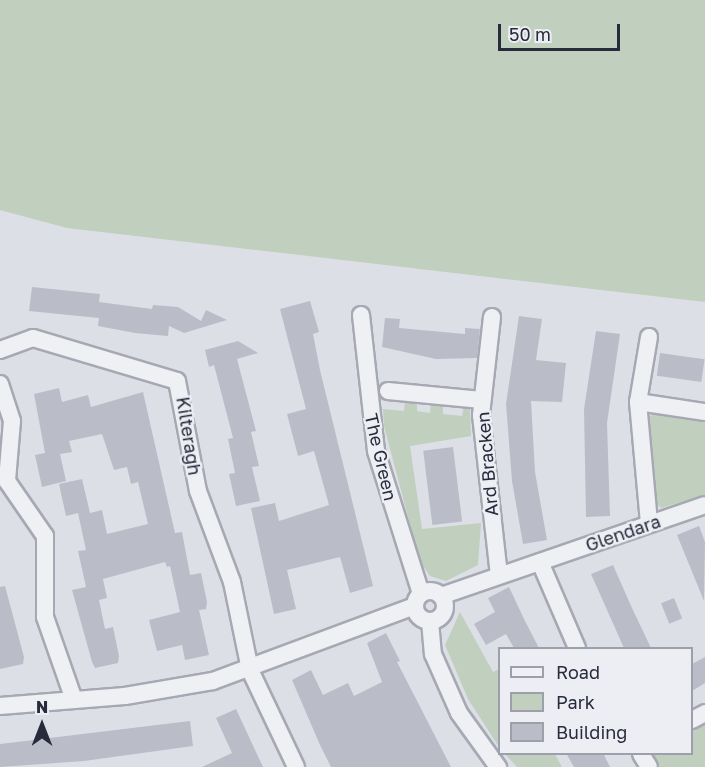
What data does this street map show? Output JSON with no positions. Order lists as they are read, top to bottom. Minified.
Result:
{"streets":{"street":["Kilteragh","The Green","Ard Bracken","Glendara"]},"crossings":[["The Green","Glendara"],["Ard Bracken","Glendara"]],"legend":["Road","Park","Building"],"scale_bar":"50 m","north":"top"}
